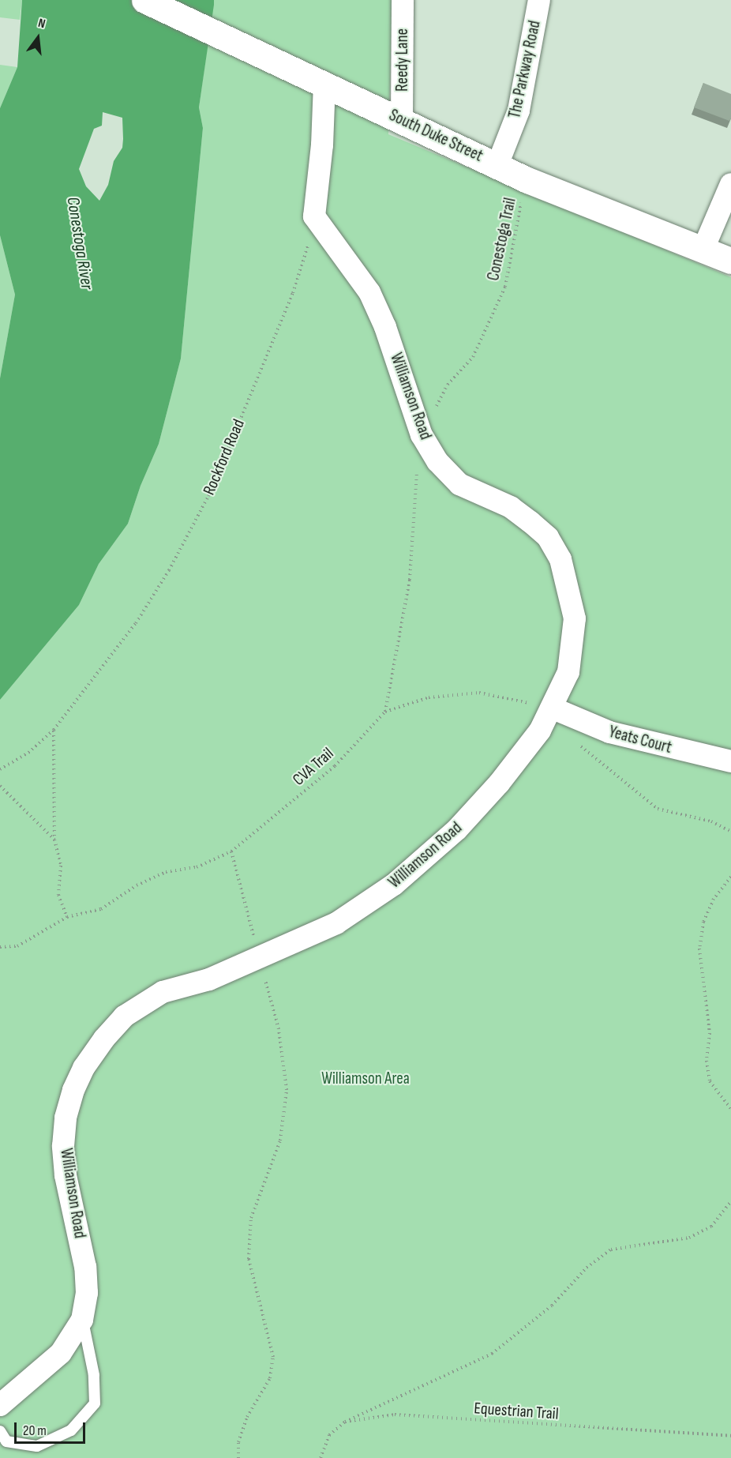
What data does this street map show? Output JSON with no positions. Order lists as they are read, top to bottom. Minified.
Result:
{"streets":{"main road":["South Duke Street"],"street":["Reedy Lane","The Parkway Road","Williamson Road","Yeats Court"],"path":["Conestoga Trail","Rockford Road","CVA Trail","Equestrian Trail"]},"crossings":[["Reedy Lane","South Duke Street"],["The Parkway Road","South Duke Street"],["South Duke Street","Conestoga Trail"],["Williamson Road","Rockford Road"],["Williamson Road","Yeats Court"]],"water":["Conestoga River"],"parks":["Williamson Area"],"scale_bar":"20 m","north":"top"}
